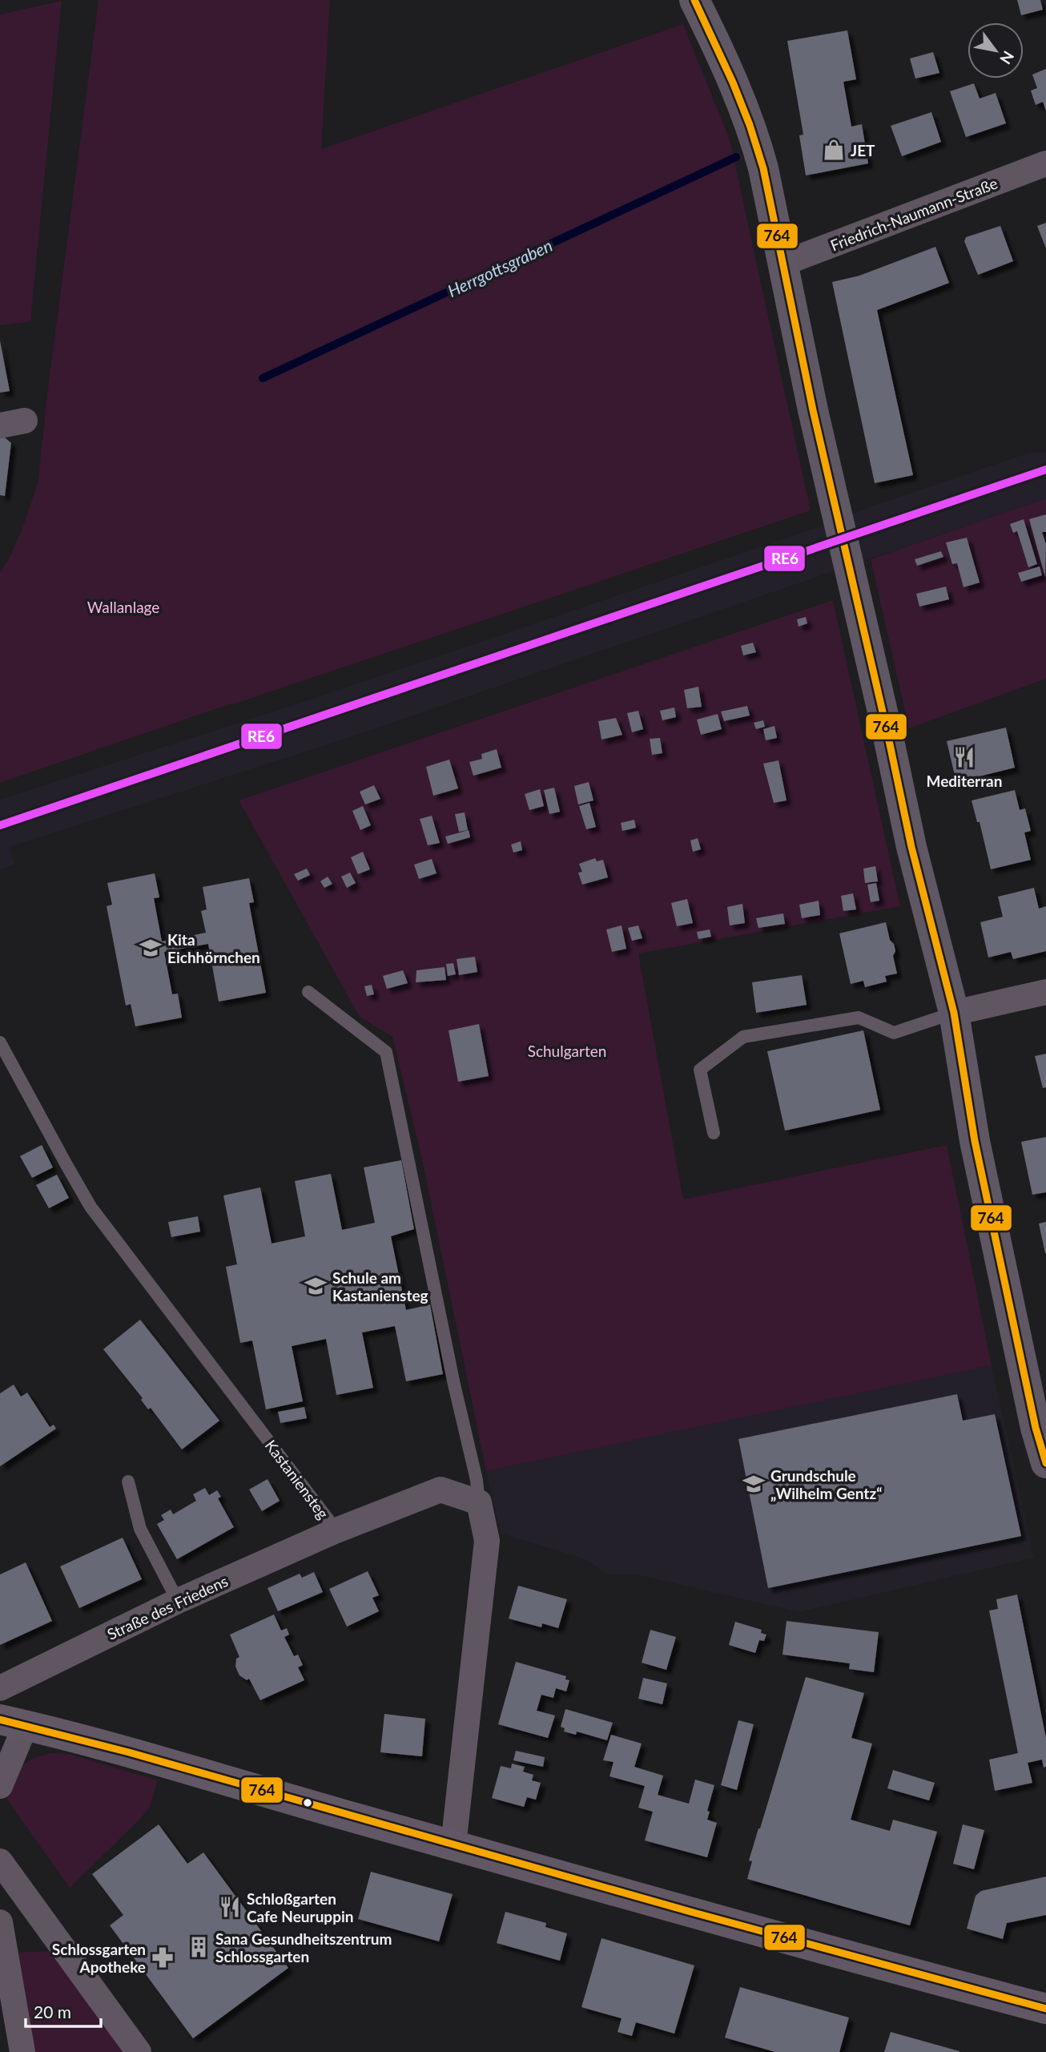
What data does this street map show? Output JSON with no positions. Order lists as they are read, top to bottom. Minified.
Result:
{"streets":{"street":["Friedrich-Naumann-Straße","Kastaniensteg","Straße des Friedens"]},"crossings":[["Kastaniensteg","Straße des Friedens"]],"water":["Herrgottsgraben"],"parks":["Wallanlage","Schulgarten"],"places":{"shop":["JET"],"restaurant":["Mediterran","Schloßgarten Cafe Neuruppin"],"school or university":["Kita Eichhörnchen","Schule am Kastaniensteg","Grundschule „Wilhelm Gentz“"],"building":["Sana Gesundheitszentrum Schlossgarten"],"pharmacy":["Schlossgarten Apotheke"]},"lines":["transit line 764","transit line RE6"],"scale_bar":"20 m","north":"bottom right"}
